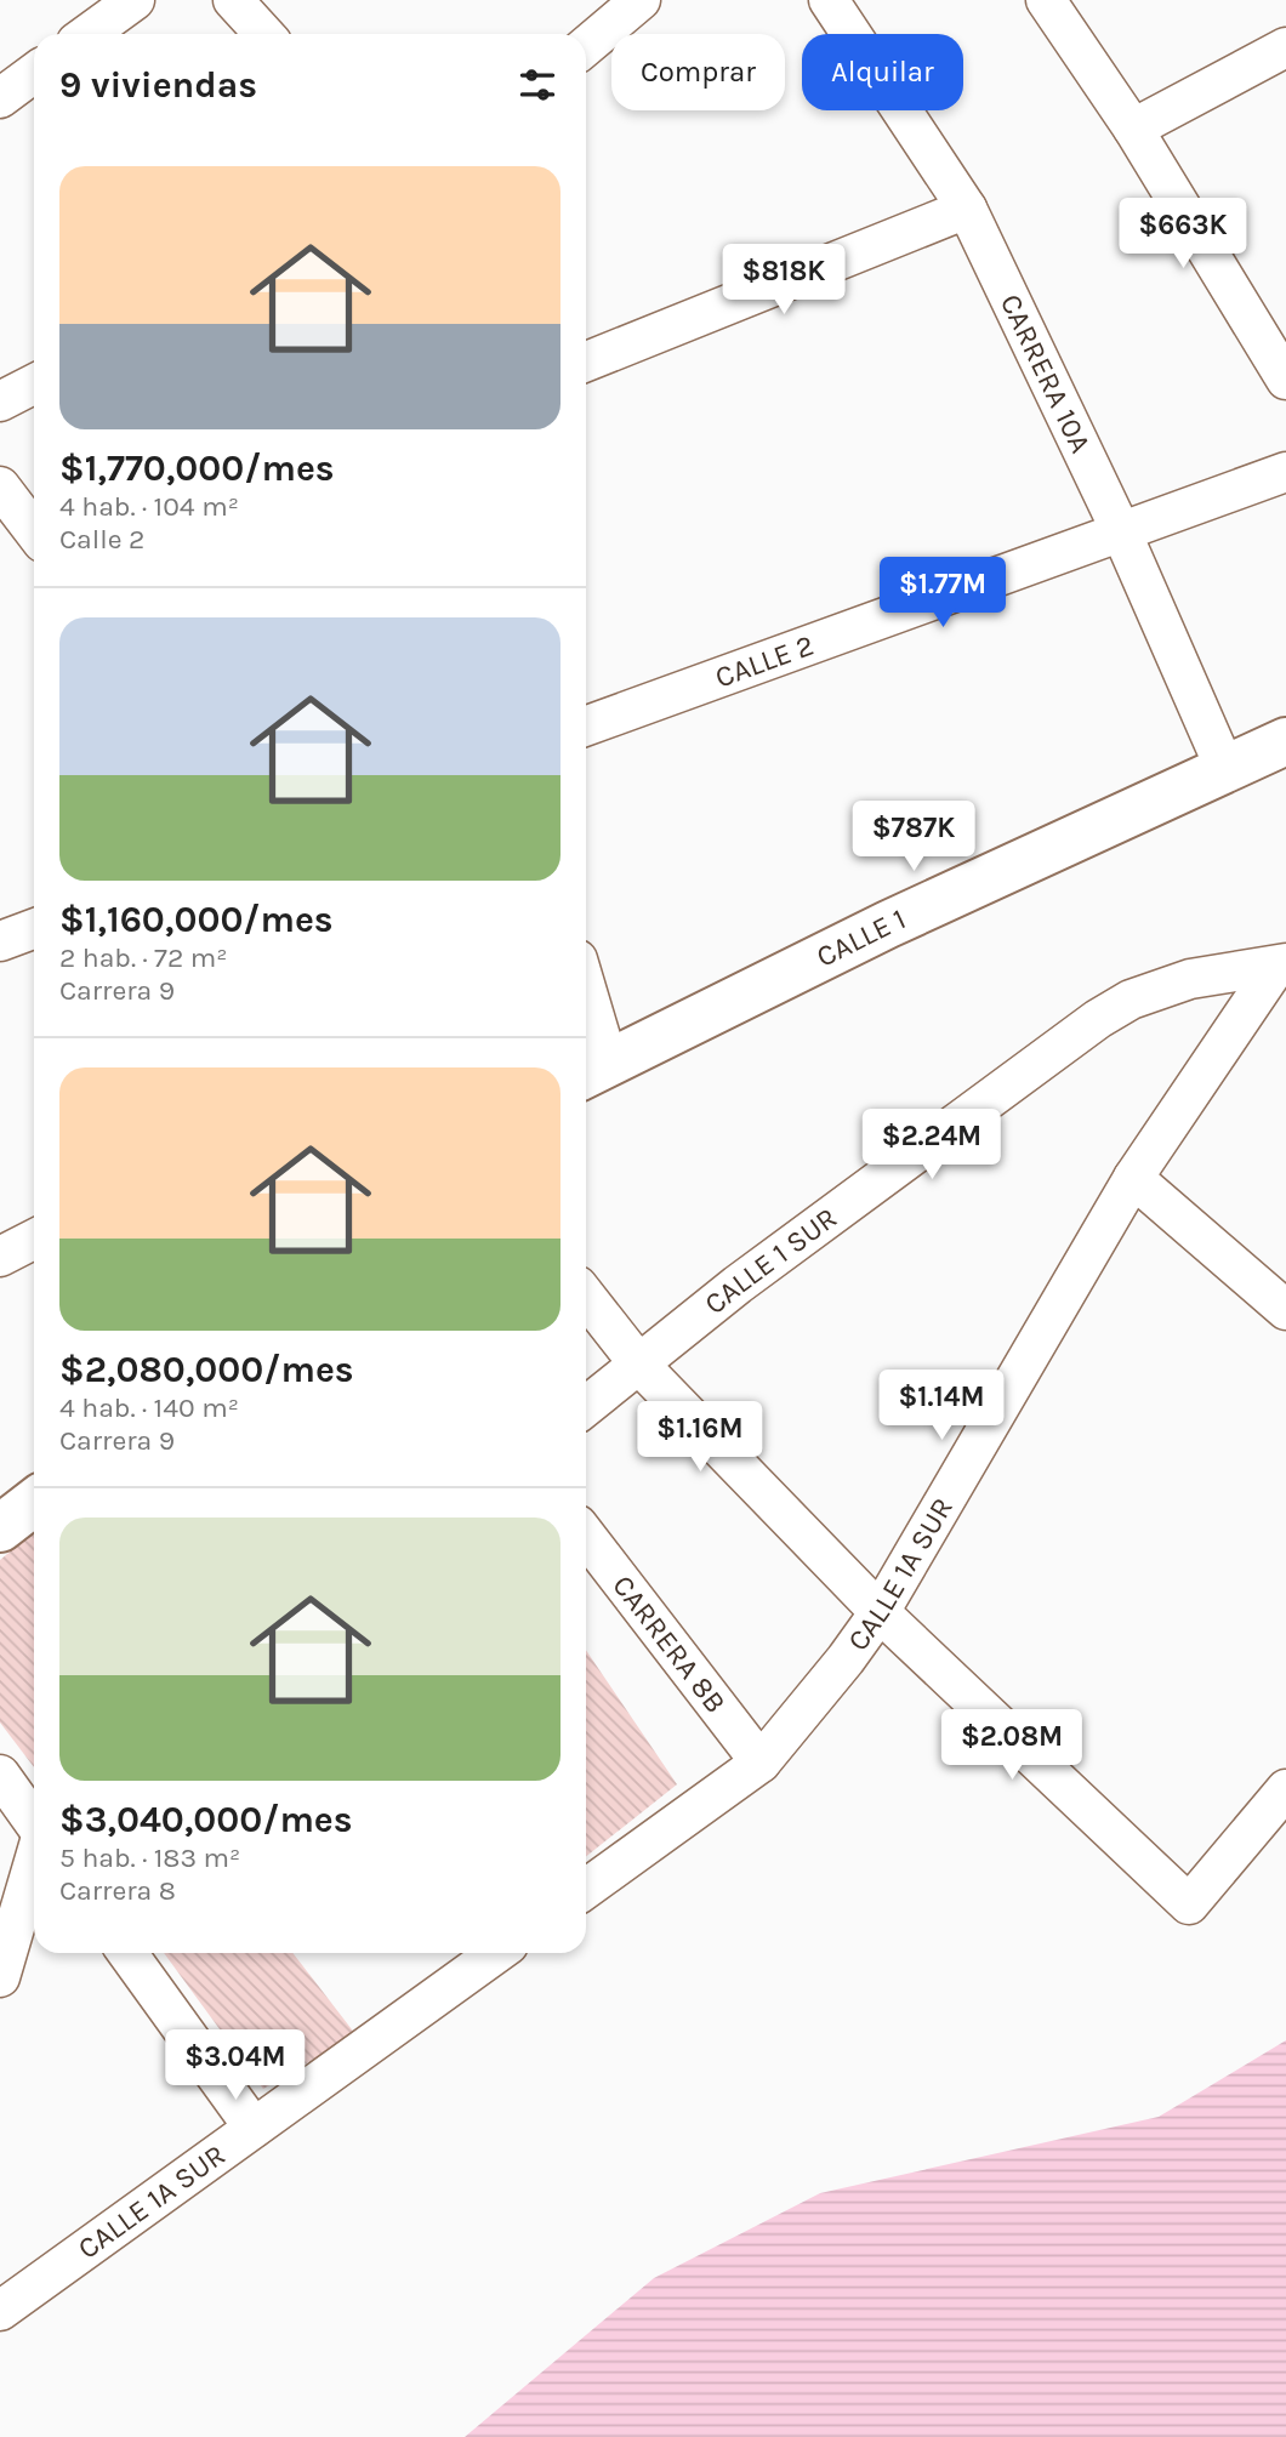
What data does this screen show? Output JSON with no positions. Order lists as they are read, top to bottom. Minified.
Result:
{"streets":{"main road":["CALLE 1"],"street":["CARRERA 10A","CALLE 2","CALLE 1 SUR","CALLE 1A SUR","CARRERA 8B"]},"crossings":[["CARRERA 10A","CALLE 2"],["CARRERA 10A","CALLE 1"],["CALLE 1 SUR","CALLE 1A SUR"],["CALLE 1A SUR","CARRERA 8B"]],"page":{"chip":["Comprar","Alquilar"],"heading":"9 viviendas","list":[{"name":"$1,770,000/mes","note":"4 hab. · 104 m² · Calle 2"},{"name":"$1,160,000/mes","note":"2 hab. · 72 m² · Carrera 9"},{"name":"$2,080,000/mes","note":"4 hab. · 140 m² · Carrera 9"},{"name":"$3,040,000/mes","note":"5 hab. · 183 m² · Carrera 8"}],"price":["$663K","$818K","$1.77M","$787K","$2.24M","$1.14M","$1.16M","$2.08M","$3.04M"]}}
